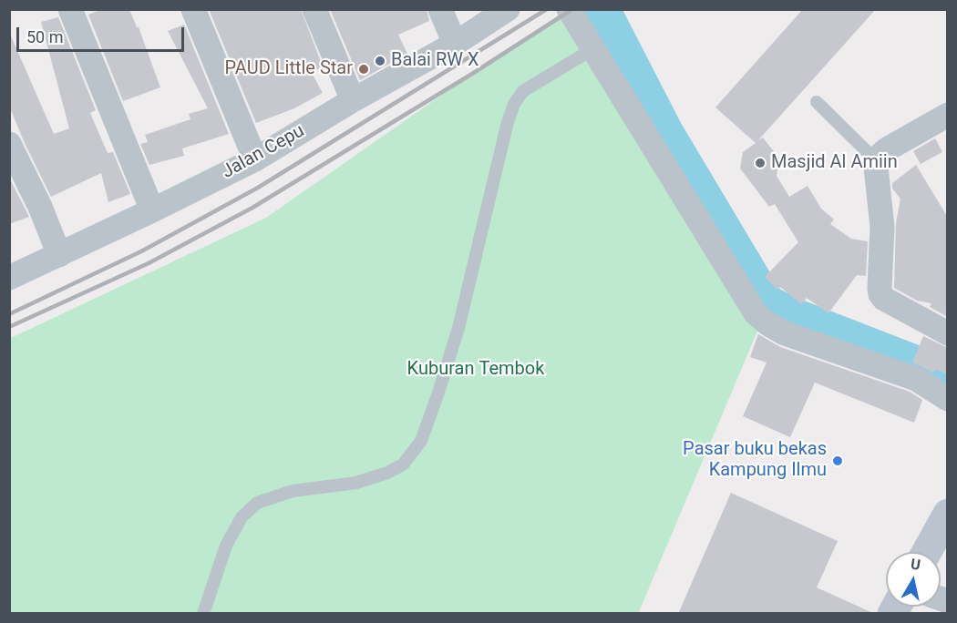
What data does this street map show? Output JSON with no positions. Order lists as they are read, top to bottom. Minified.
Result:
{"streets":{"street":["Jalan Cepu"]},"parks":["Kuburan Tembok"],"places":["Balai RW X","PAUD Little Star","Masjid Al Amiin","Pasar buku bekas Kampung Ilmu"],"scale_bar":"50 m","north":"top"}
